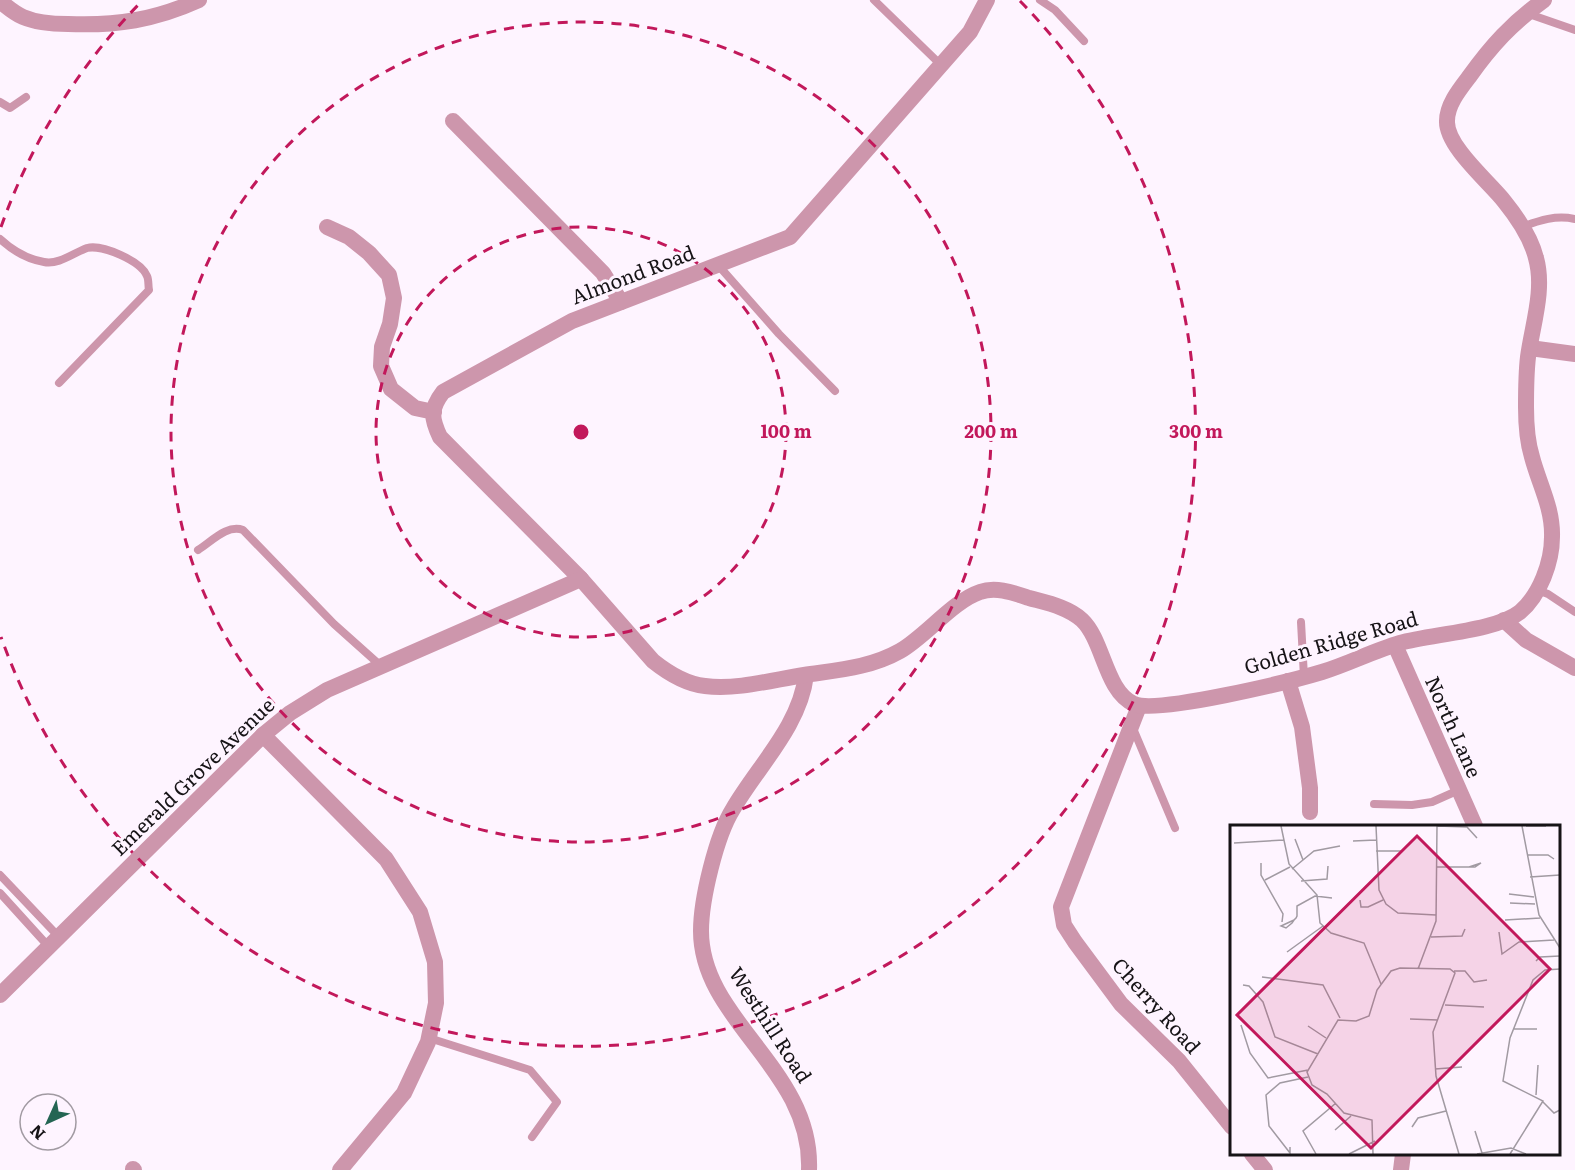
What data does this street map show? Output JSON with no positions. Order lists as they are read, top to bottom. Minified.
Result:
{"streets":{"street":["Almond Road","Golden Ridge Road","North Lane","Emerald Grove Avenue","Cherry Road","Westhill Road"]},"crossings":[["Golden Ridge Road","North Lane"],["Golden Ridge Road","Cherry Road"]],"north":"bottom left","rings":["100 m","200 m","300 m"]}
